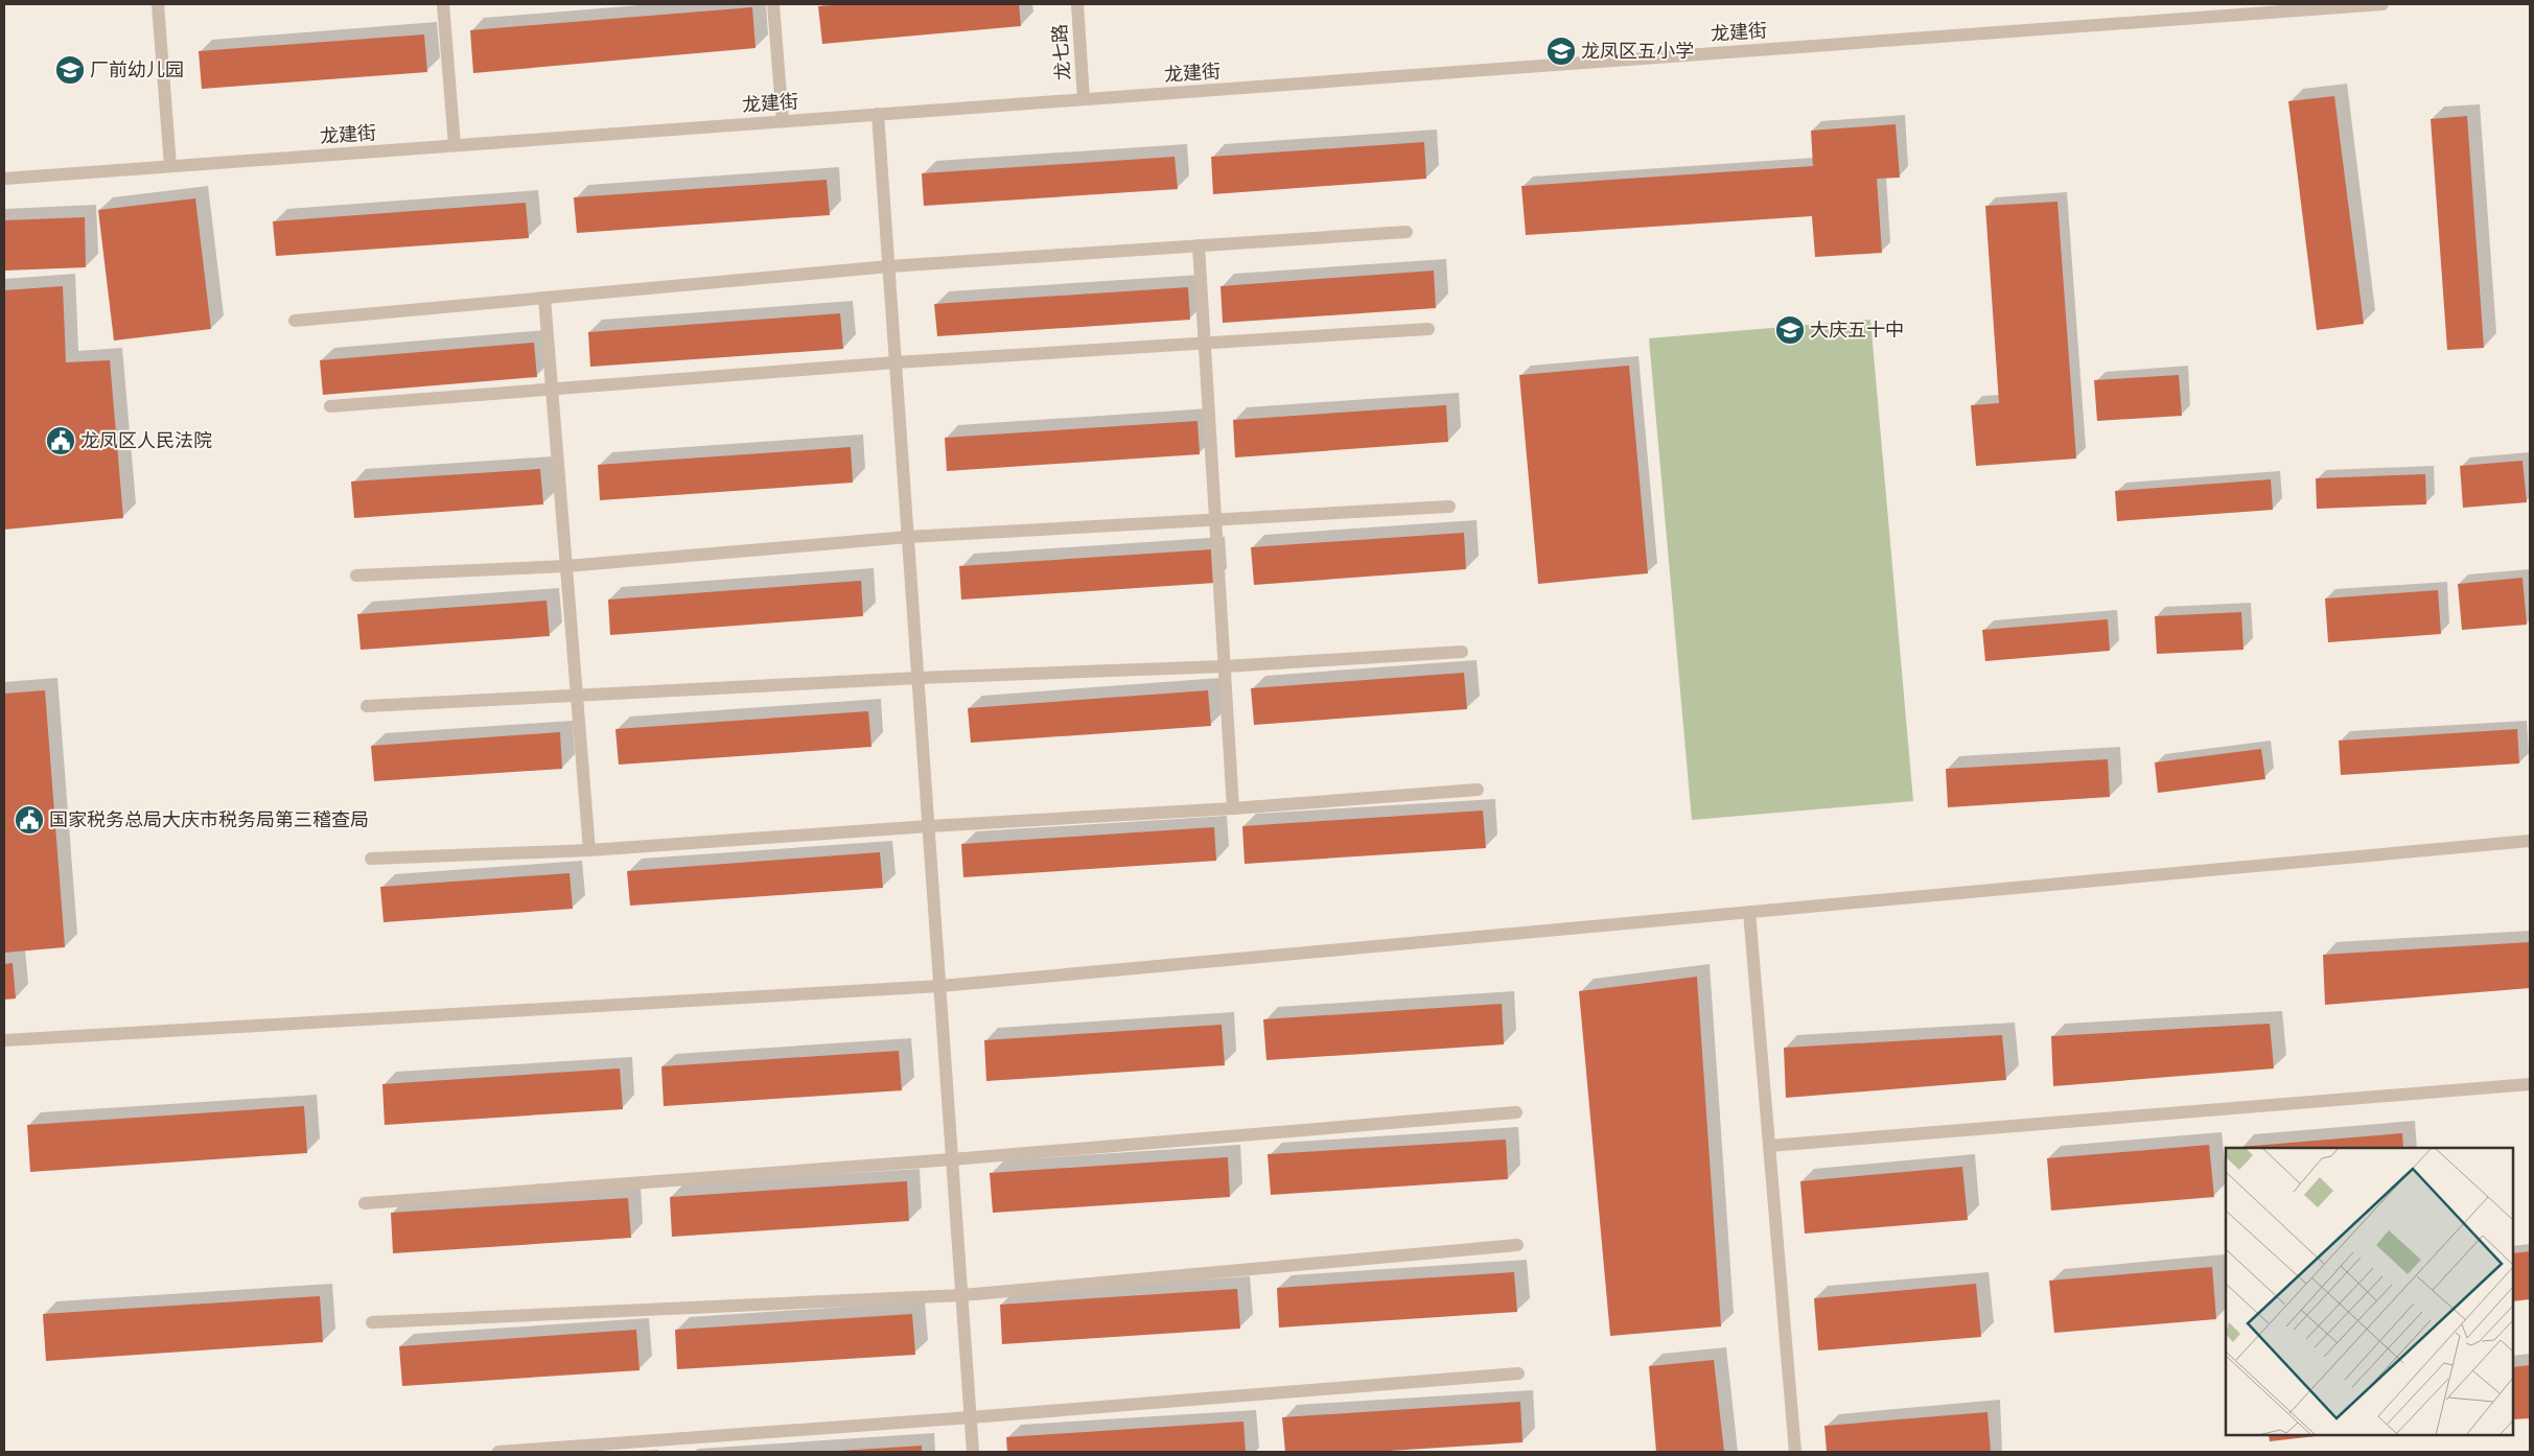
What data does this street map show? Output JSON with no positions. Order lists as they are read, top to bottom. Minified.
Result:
{"streets":{"street":["龙建街","龙七路"]},"crossings":[["龙建街","龙七路"]],"places":{"school or university":["龙凤区五小学","厂前幼儿园","大庆五十中"],"public building":["龙凤区人民法院","国家税务总局大庆市税务局第三稽查局"]}}
